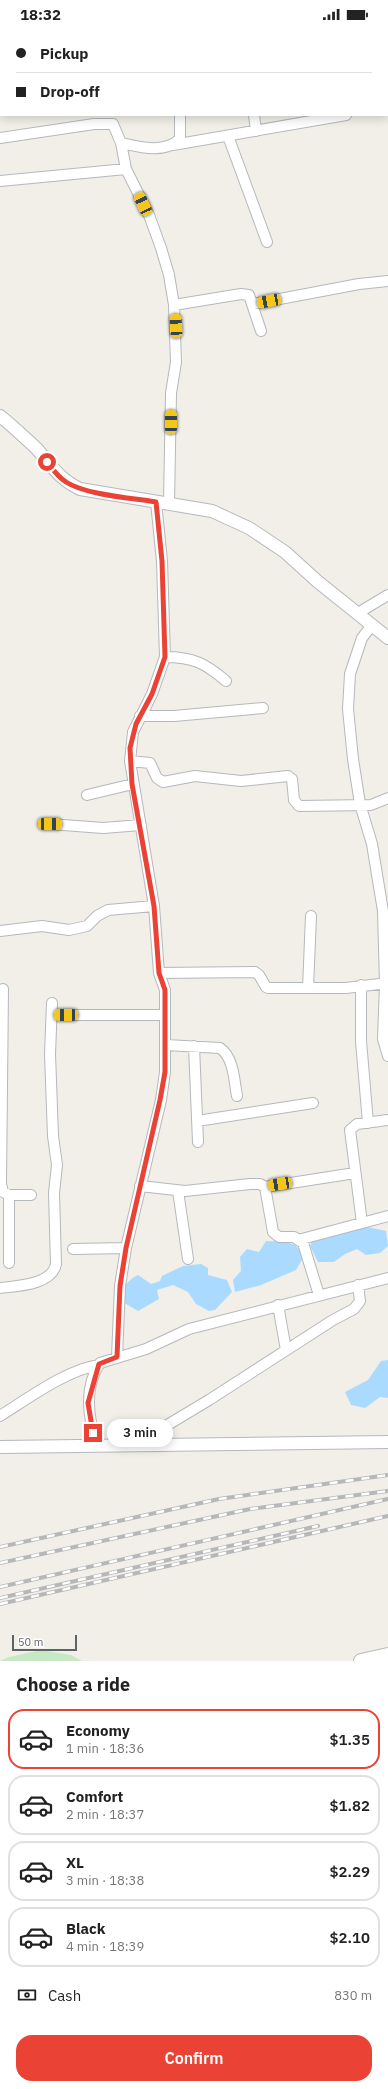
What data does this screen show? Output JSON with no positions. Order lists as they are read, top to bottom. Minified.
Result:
{"scale_bar":"50 m","page":{"status":"18:32","banner":["Pickup","Drop-off"],"bubble":"3 min","scale":"50 m","heading":"Choose a ride","list":[{"name":"Economy","note":"1 min · 18:36","value":"$1.35"},{"name":"Comfort","note":"2 min · 18:37","value":"$1.82"},{"name":"XL","note":"3 min · 18:38","value":"$2.29"},{"name":"Black","note":"4 min · 18:39","value":"$2.10"}],"pay":["Cash","830 m"],"buttons":"Confirm"}}
